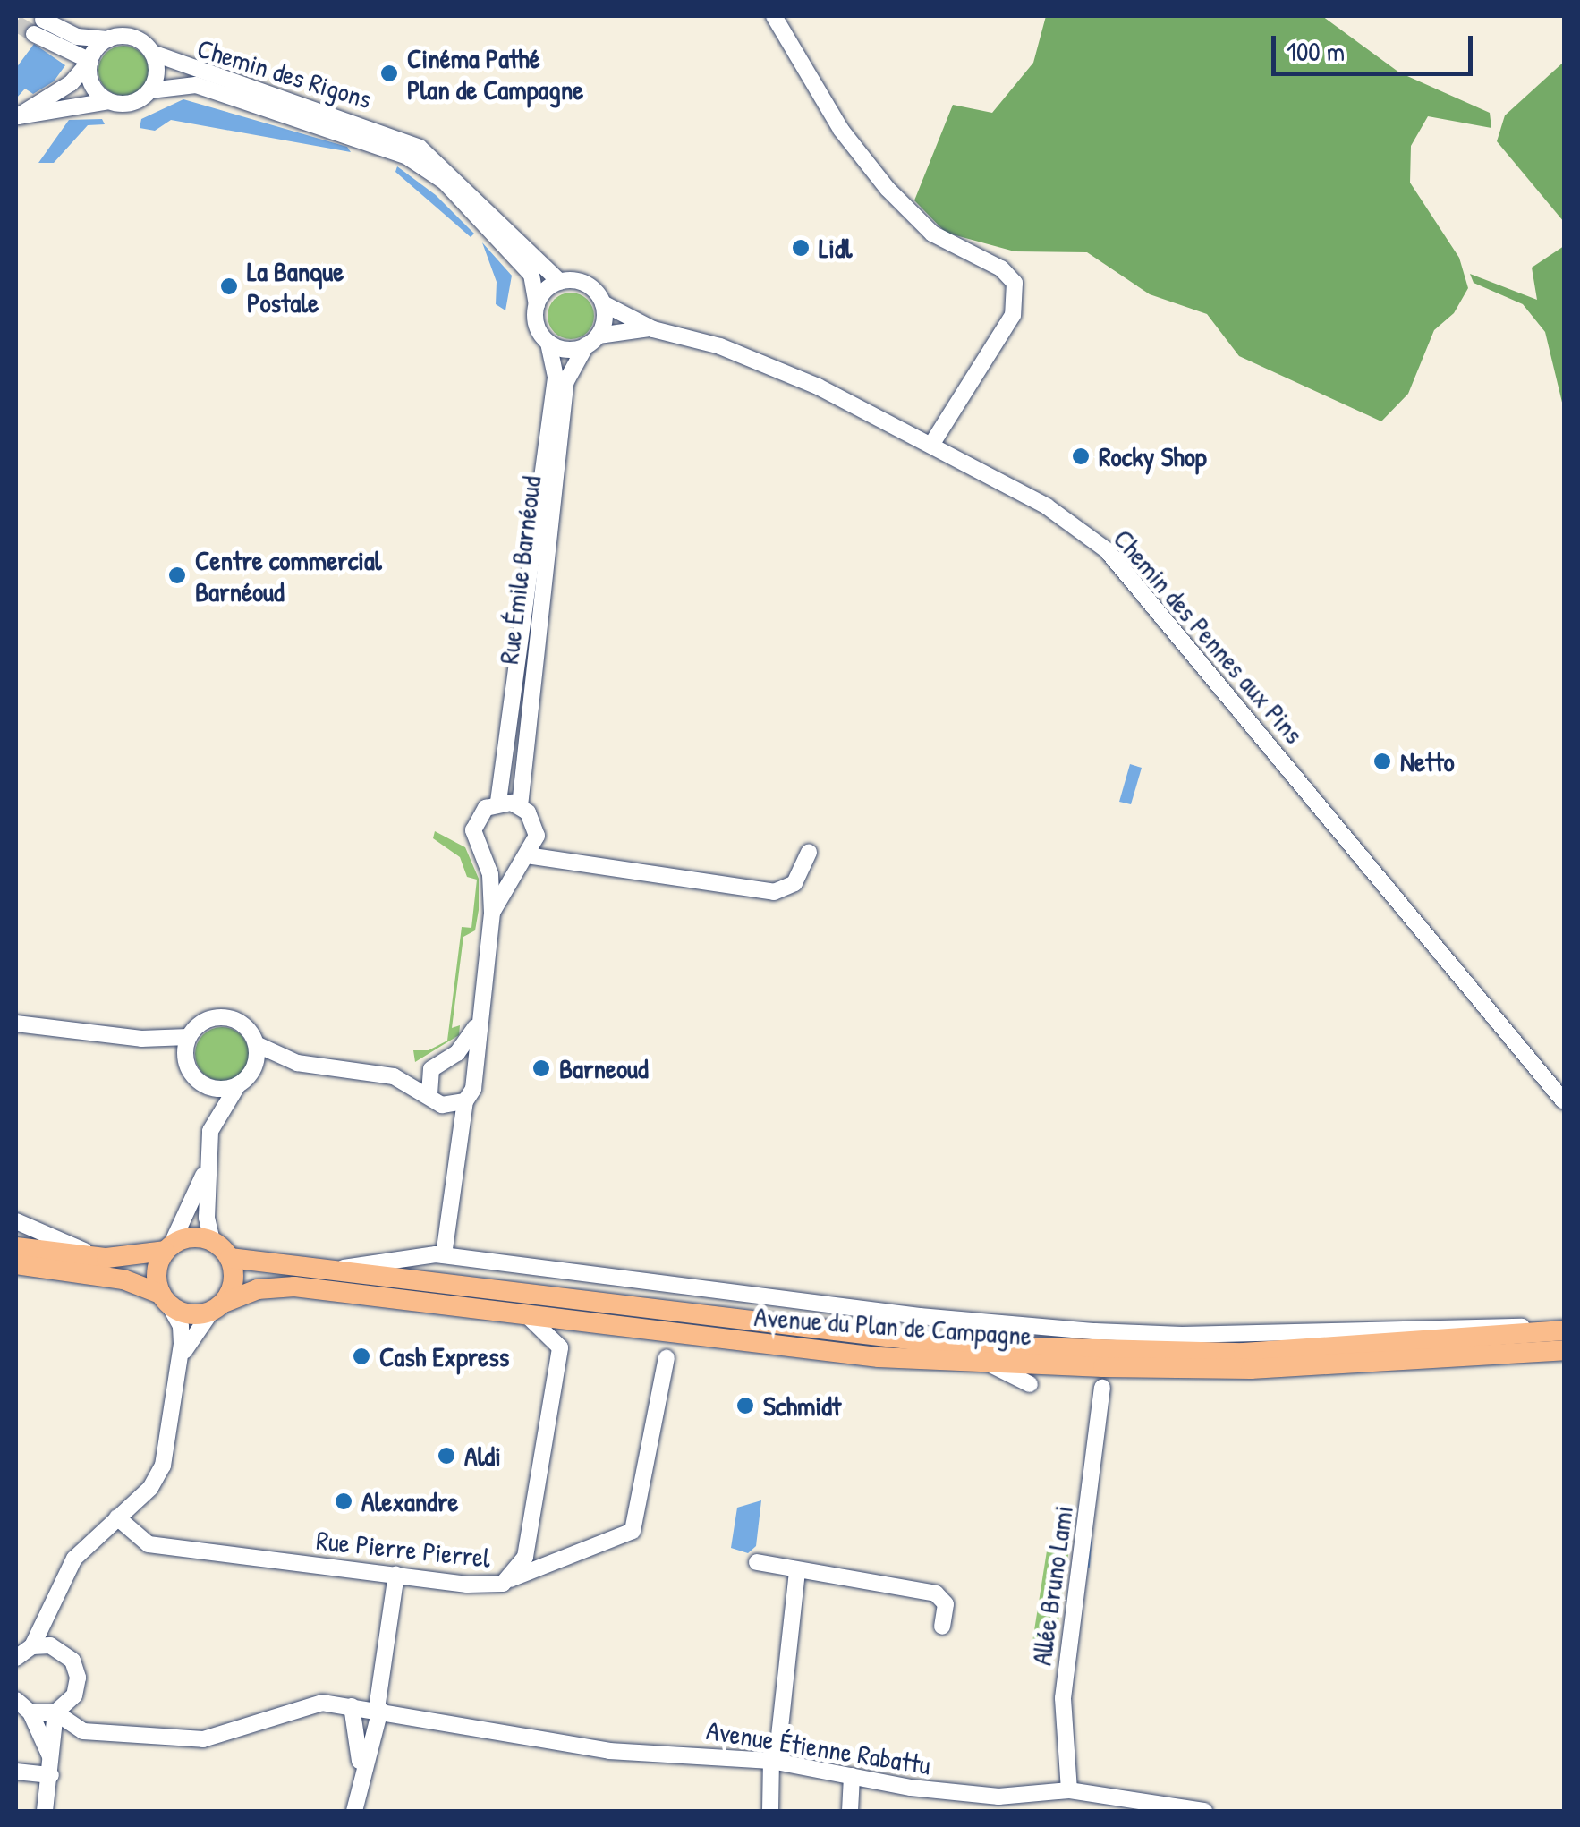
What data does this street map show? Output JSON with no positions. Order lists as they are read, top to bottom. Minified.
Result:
{"streets":{"main road":["Avenue du Plan de Campagne"],"street":["Chemin des Rigons","Rue Émile Barnéoud","Chemin des Pennes aux Pins","Rue Pierre Pierrel","Allée Bruno Lami","Avenue Étienne Rabattu"]},"crossings":[["Chemin des Rigons","Rue Émile Barnéoud"],["Chemin des Rigons","Chemin des Pennes aux Pins"],["Rue Émile Barnéoud","Chemin des Pennes aux Pins"],["Avenue du Plan de Campagne","Rue Pierre Pierrel"],["Allée Bruno Lami","Avenue Étienne Rabattu"]],"places":["Cinéma Pathé Plan de Campagne","Lidl","La Banque Postale","Rocky Shop","Centre commercial Barnéoud","Netto","Barneoud","Cash Express","Schmidt","Aldi","Alexandre"],"scale_bar":"100 m"}
